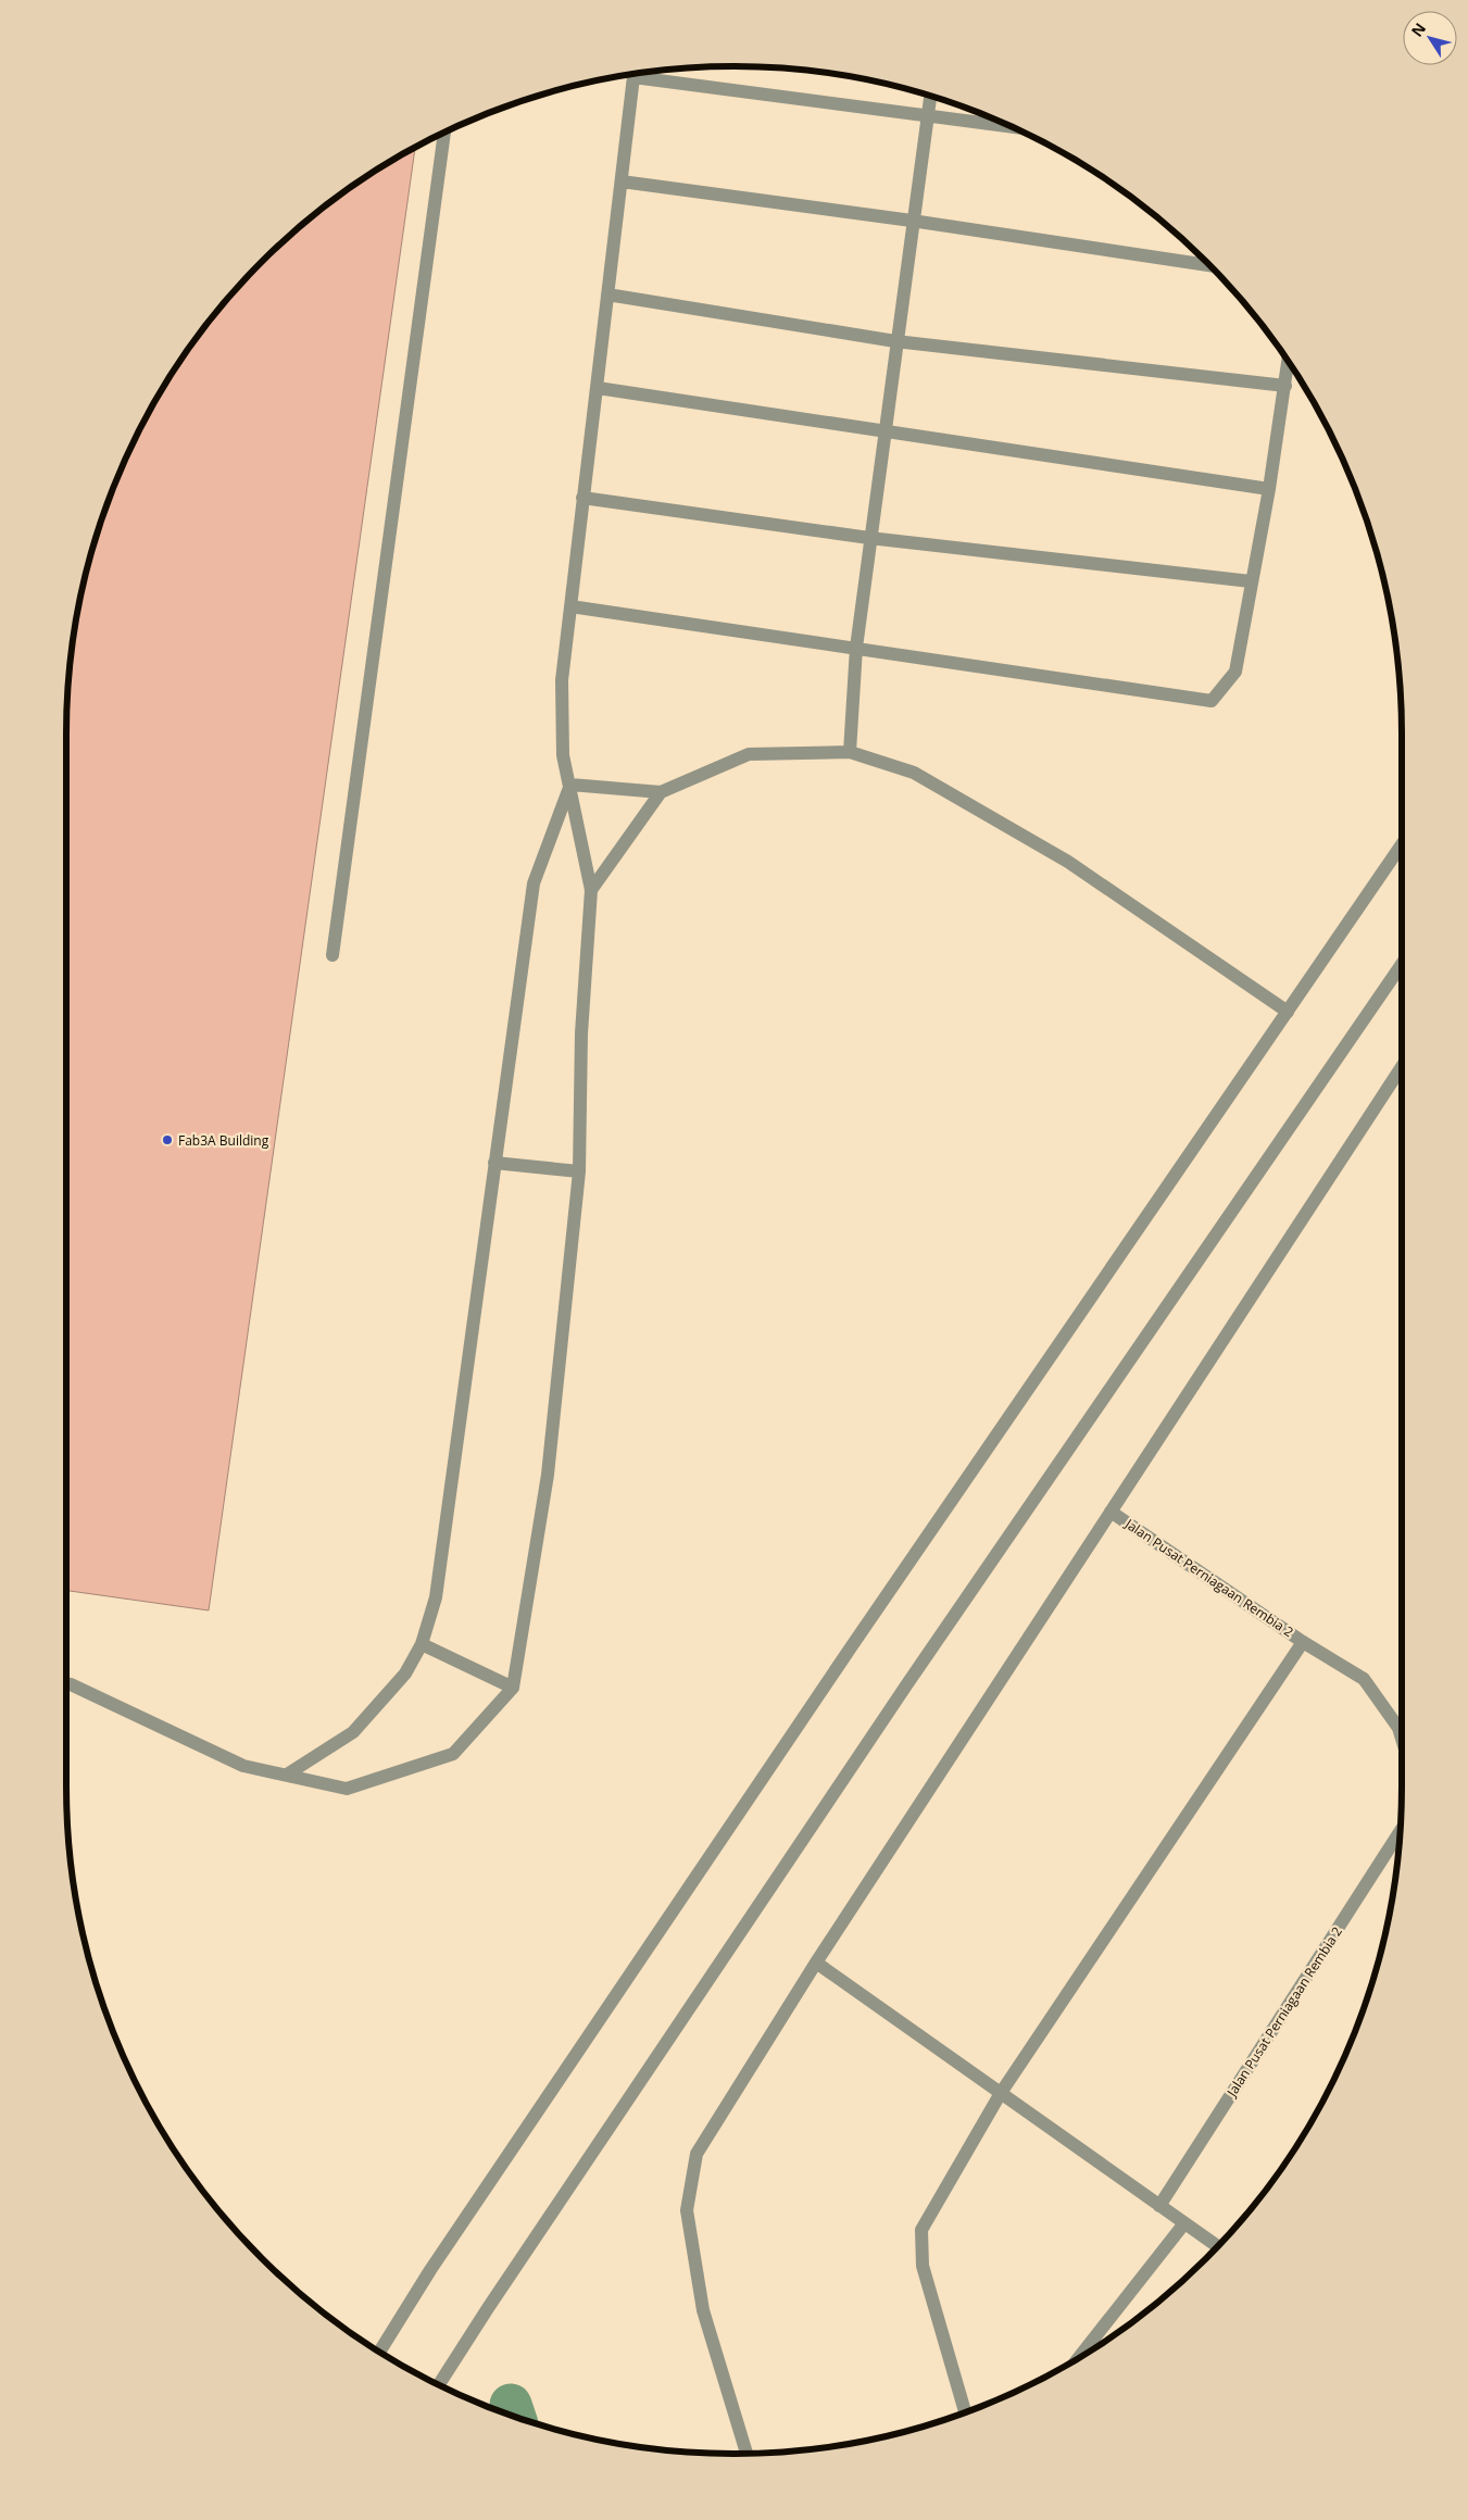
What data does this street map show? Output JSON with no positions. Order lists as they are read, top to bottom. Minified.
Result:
{"streets":{"street":["Jalan Pusat Perniagaan Rembia 2"]},"places":["Fab3A Building"],"north":"top left"}
